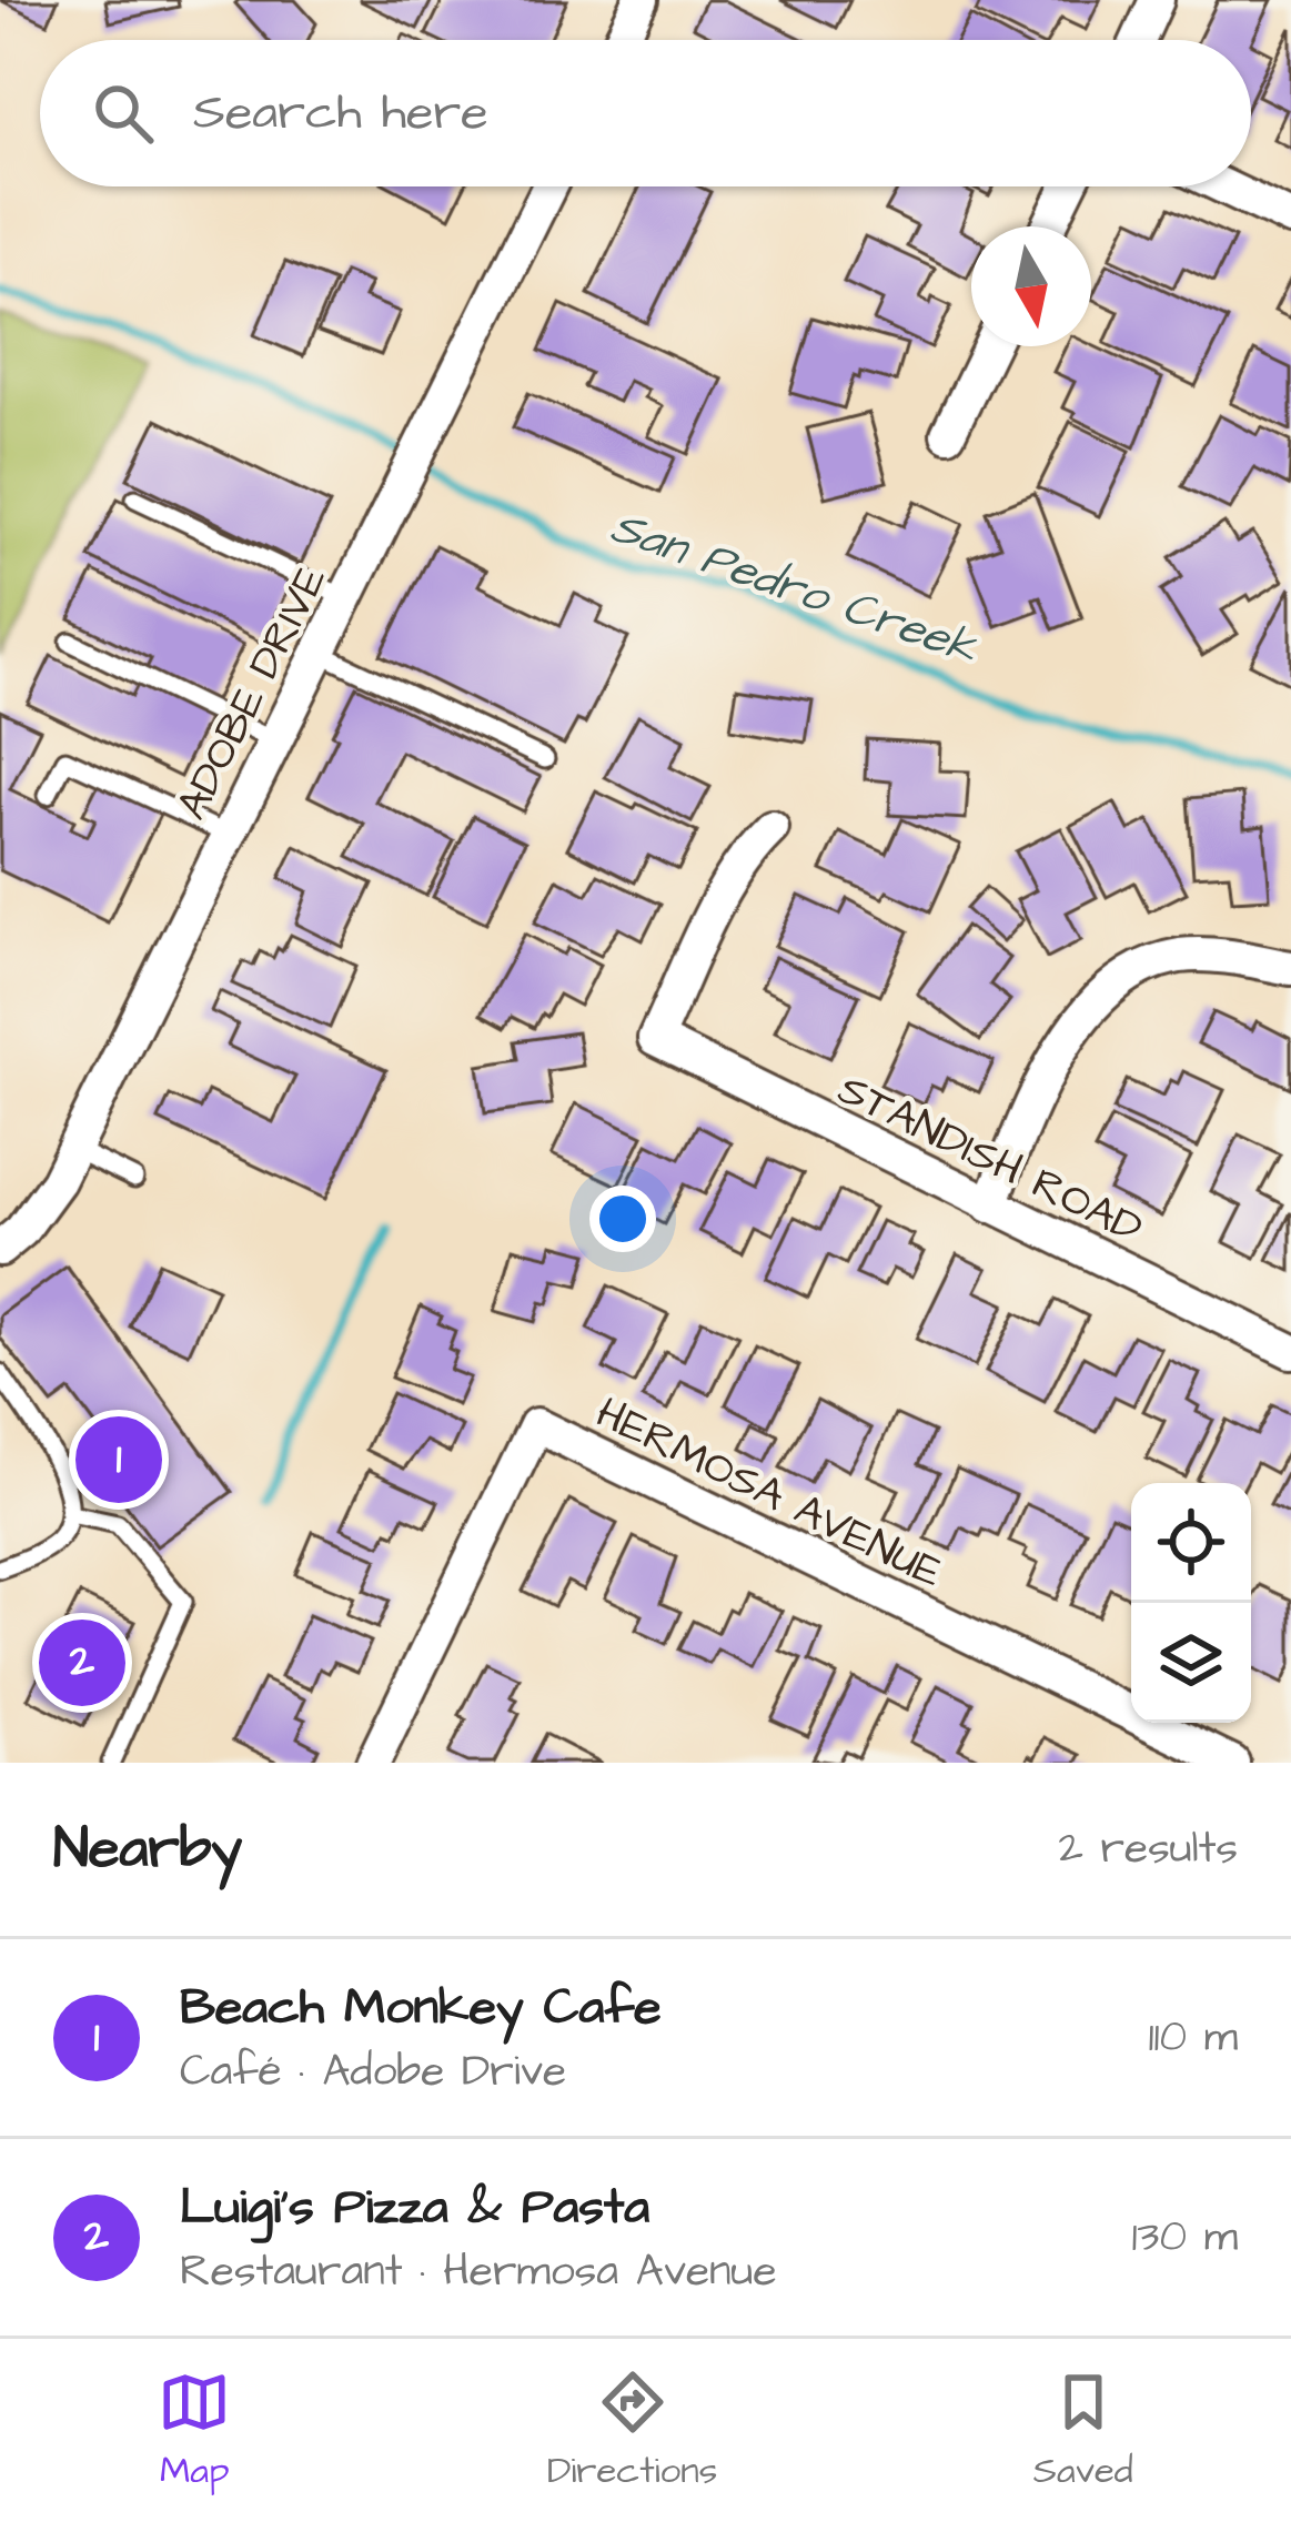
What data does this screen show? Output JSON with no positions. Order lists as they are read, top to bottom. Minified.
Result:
{"streets":{"street":["ADOBE DRIVE","STANDISH ROAD","HERMOSA AVENUE"]},"water":["San Pedro Creek"],"north":"bottom","page":{"search":"Search here","pins":["1","2"],"heading":["Nearby","2 results"],"list":[{"mark":"1","name":"Beach Monkey Cafe","note":"Café · Adobe Drive","value":"110 m"},{"mark":"2","name":"Luigi's Pizza & Pasta","note":"Restaurant · Hermosa Avenue","value":"130 m"}],"nav":["Map","Directions","Saved"]}}
